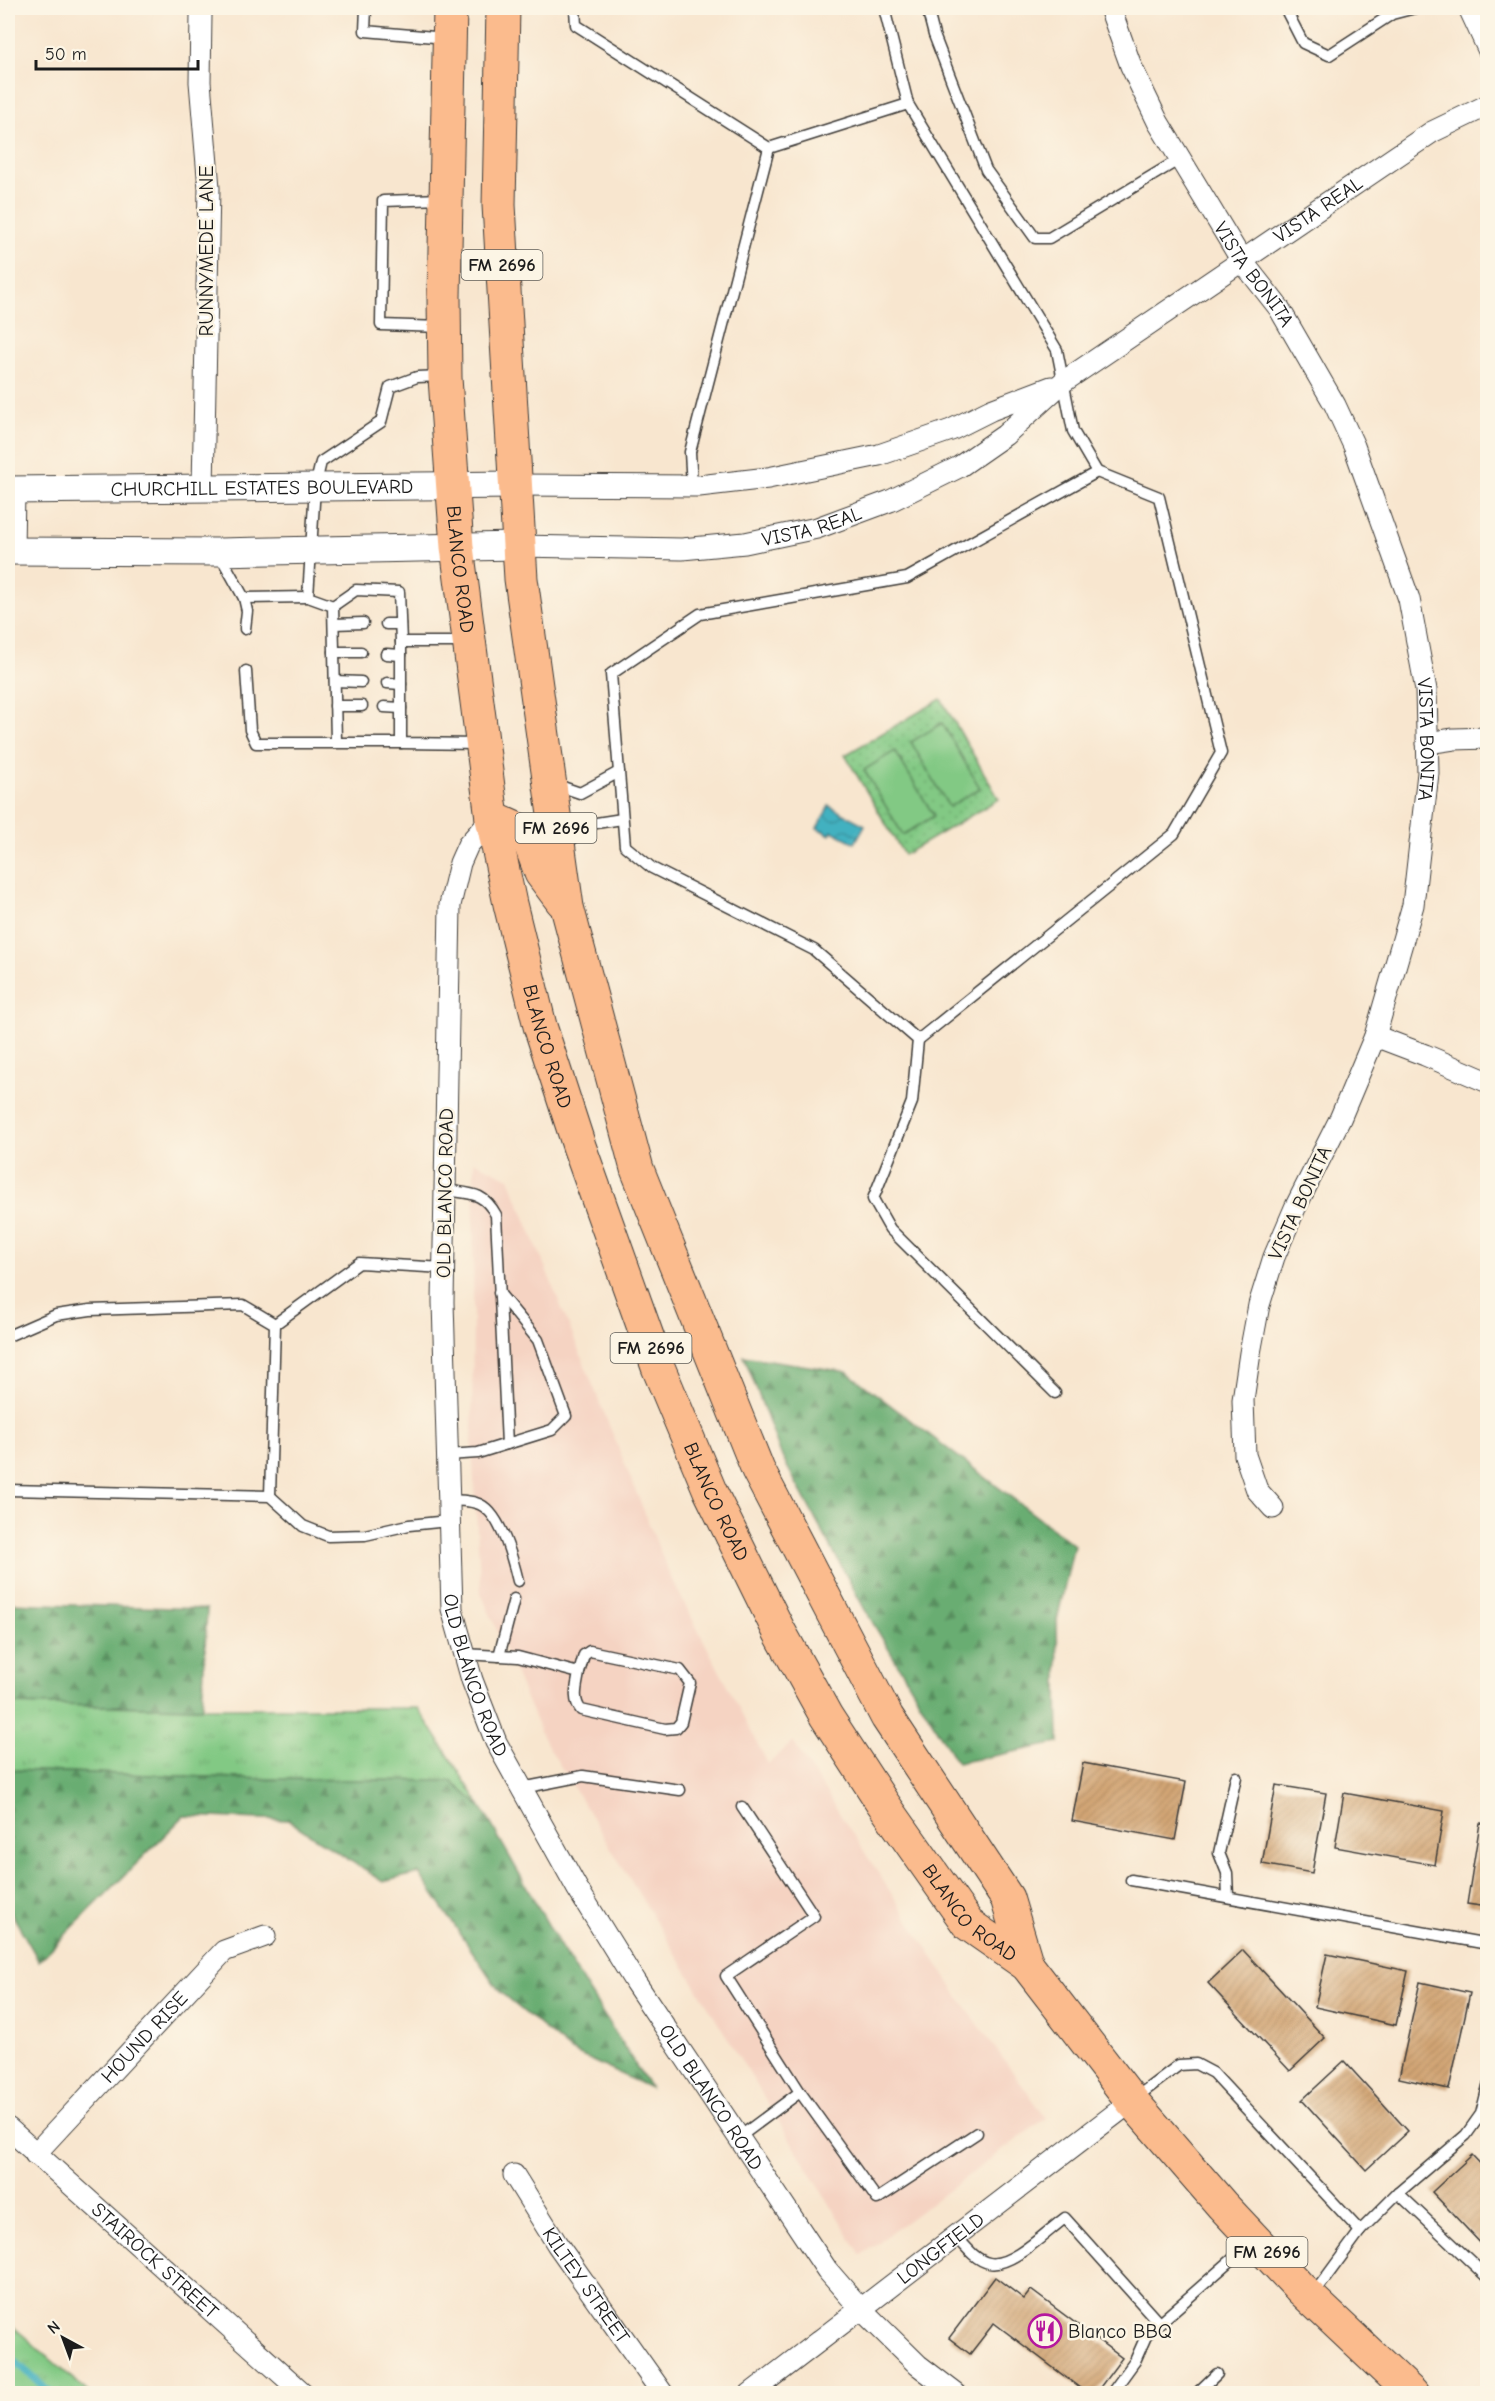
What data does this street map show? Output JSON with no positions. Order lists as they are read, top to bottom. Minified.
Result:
{"streets":{"main road":["FM 2696","BLANCO ROAD"],"street":["VISTA REAL","RUNNYMEDE LANE","VISTA BONITA","CHURCHILL ESTATES BOULEVARD","OLD BLANCO ROAD","HOUND RISE","LONGFIELD","STAIROCK STREET","KILTEY STREET"]},"crossings":[["VISTA REAL","VISTA BONITA"],["VISTA REAL","CHURCHILL ESTATES BOULEVARD"],["VISTA REAL","BLANCO ROAD"],["RUNNYMEDE LANE","CHURCHILL ESTATES BOULEVARD"],["CHURCHILL ESTATES BOULEVARD","BLANCO ROAD"],["BLANCO ROAD","OLD BLANCO ROAD"],["BLANCO ROAD","LONGFIELD"],["OLD BLANCO ROAD","LONGFIELD"],["HOUND RISE","STAIROCK STREET"]],"places":{"restaurant":["Blanco BBQ"]},"scale_bar":"50 m","north":"top left"}
